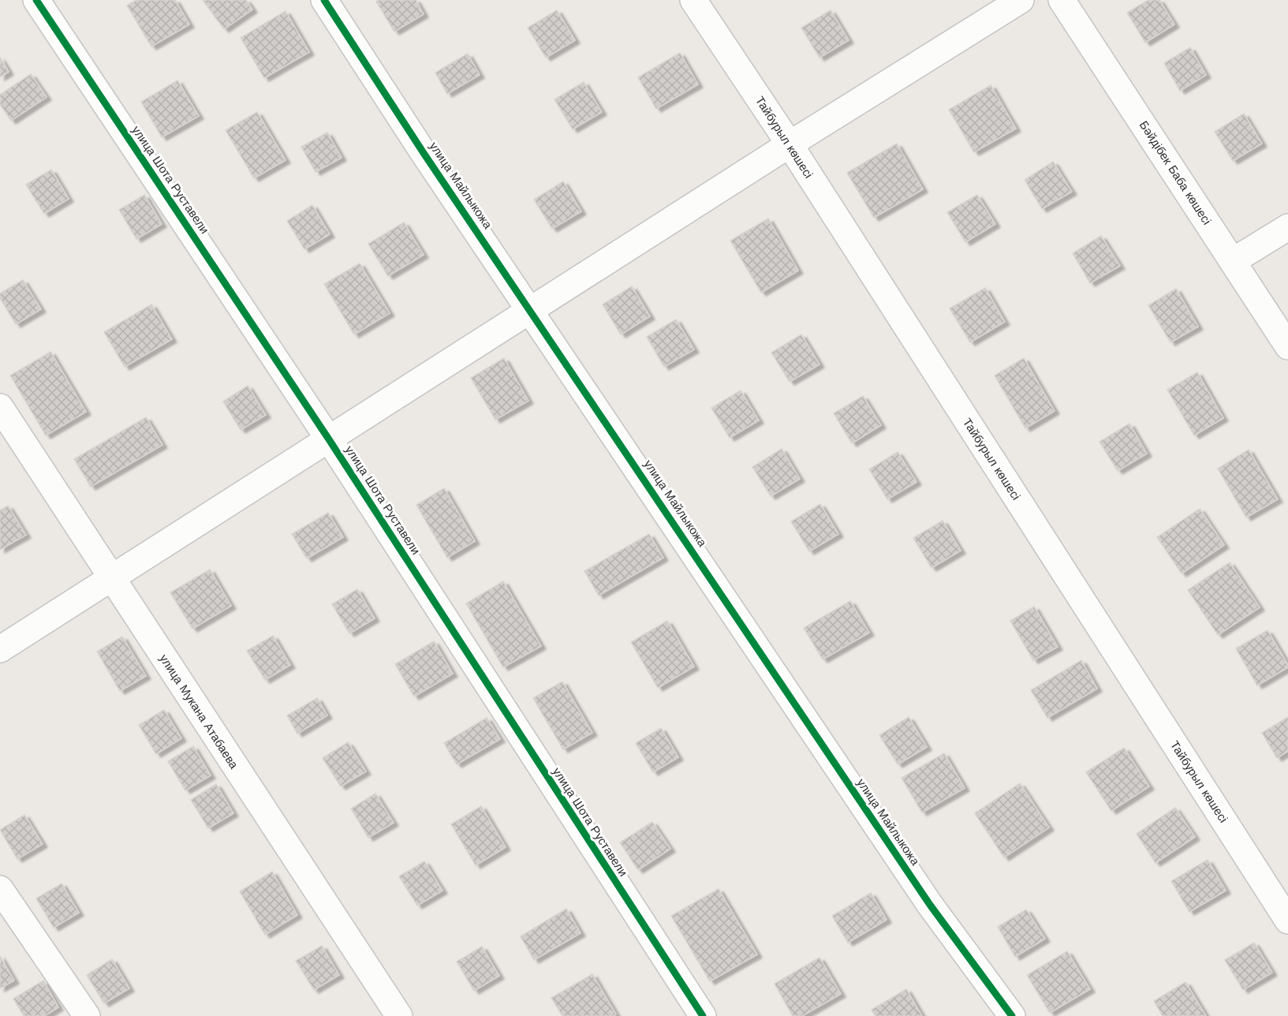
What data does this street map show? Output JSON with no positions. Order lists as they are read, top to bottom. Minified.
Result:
{"streets":{"street":["Тайбурыл көшесі","Бәйдібек Баба көшесі","улица Шота Руставели","улица Майлыкожа","улица Мукана Атабаева"]}}
